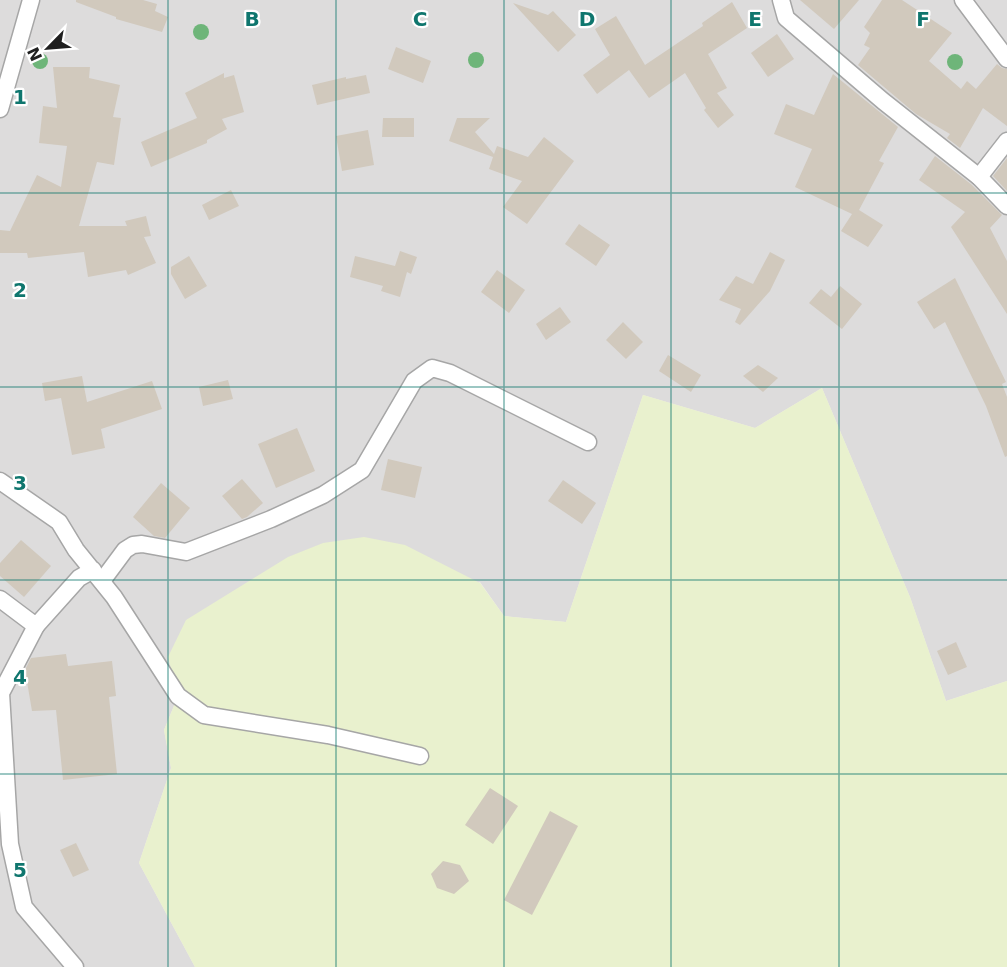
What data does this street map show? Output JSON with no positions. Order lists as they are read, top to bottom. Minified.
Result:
{"north":"bottom left","grid":{"columns":["B","C","D","E","F"],"rows":["1","2","3","4","5"]}}
